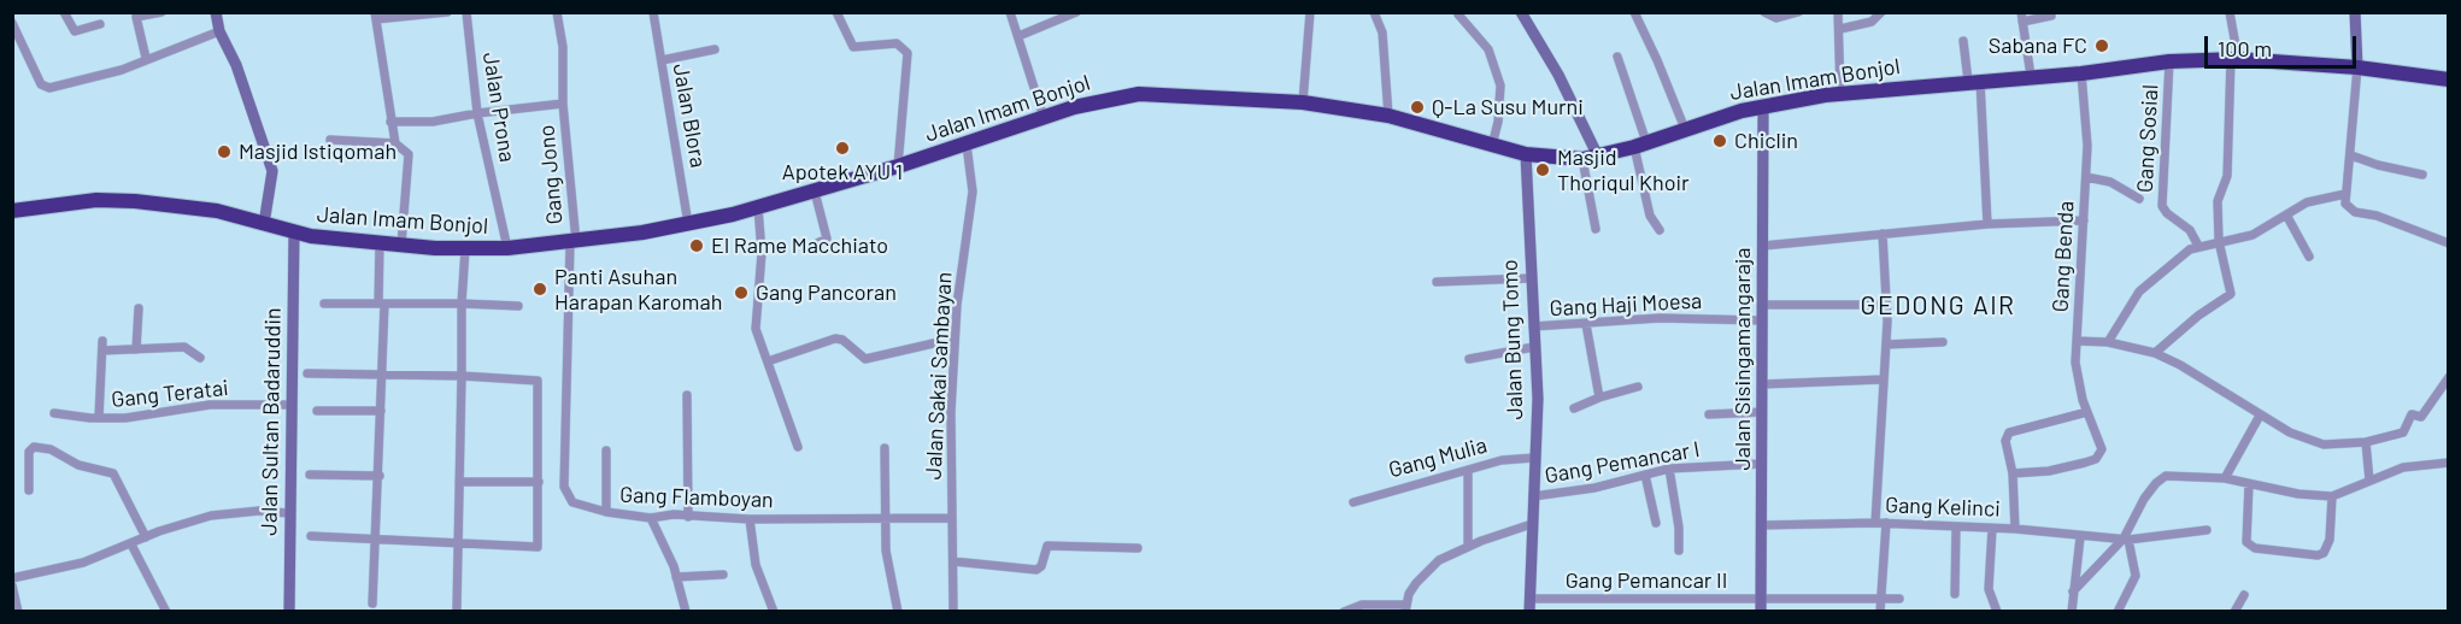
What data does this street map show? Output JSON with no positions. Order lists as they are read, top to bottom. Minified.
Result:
{"streets":{"highway":["Jalan Imam Bonjol"],"street":["Jalan Prona","Jalan Blora","Gang Sosial","Gang Jono","Gang Benda","Gang Haji Moesa","Jalan Bung Tomo","Jalan Sisingamangaraja","Jalan Sakai Sambayan","Gang Teratai","Jalan Sultan Badaruddin","Gang Mulia","Gang Pemancar I","Gang Flamboyan","Gang Kelinci","Gang Pemancar II"]},"crossings":[["Jalan Imam Bonjol","Jalan Prona"],["Jalan Imam Bonjol","Jalan Blora"],["Jalan Imam Bonjol","Gang Sosial"],["Jalan Imam Bonjol","Gang Jono"],["Jalan Imam Bonjol","Gang Benda"],["Jalan Imam Bonjol","Jalan Bung Tomo"],["Jalan Imam Bonjol","Jalan Sisingamangaraja"],["Jalan Imam Bonjol","Jalan Sakai Sambayan"],["Jalan Imam Bonjol","Jalan Sultan Badaruddin"],["Jalan Imam Bonjol","Gang Flamboyan"],["Gang Jono","Gang Flamboyan"],["Gang Haji Moesa","Jalan Bung Tomo"],["Gang Haji Moesa","Jalan Sisingamangaraja"],["Jalan Bung Tomo","Gang Mulia"],["Jalan Bung Tomo","Gang Pemancar I"],["Jalan Bung Tomo","Gang Pemancar II"],["Jalan Sisingamangaraja","Gang Pemancar I"],["Jalan Sisingamangaraja","Gang Kelinci"],["Jalan Sisingamangaraja","Gang Pemancar II"],["Jalan Sakai Sambayan","Gang Flamboyan"],["Gang Teratai","Jalan Sultan Badaruddin"]],"districts":["GEDONG AIR"],"places":["Sabana FC","Q-La Susu Murni","Chiclin","Apotek AYU 1","Masjid Istiqomah","Masjid Thoriqul Khoir","El Rame Macchiato","Panti Asuhan Harapan Karomah","Gang Pancoran"],"scale_bar":"100 m"}
